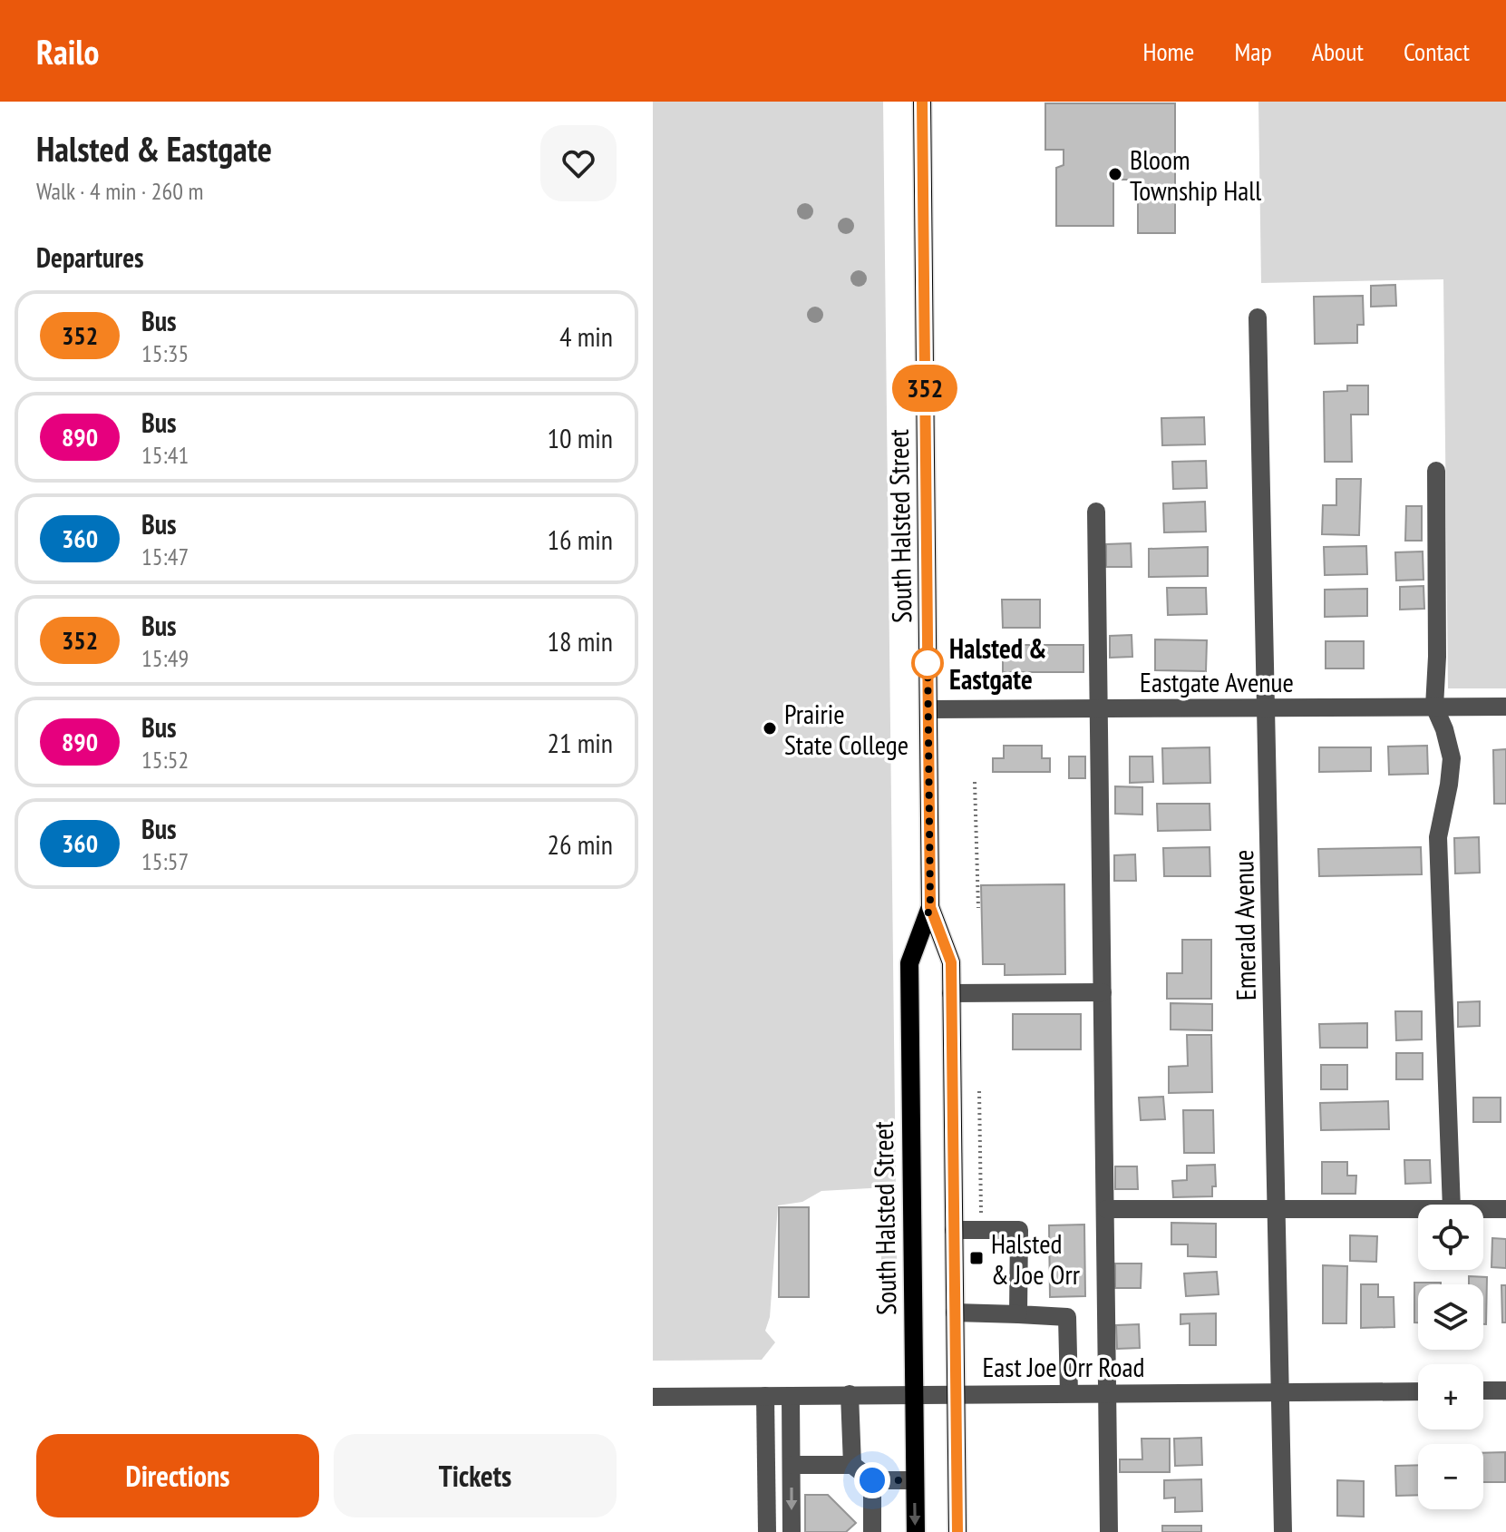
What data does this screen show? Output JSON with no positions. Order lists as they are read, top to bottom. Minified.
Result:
{"streets":{"main road":["South Halsted Street"],"street":["Eastgate Avenue","Emerald Avenue","East Joe Orr Road"]},"crossings":[["South Halsted Street","Eastgate Avenue"],["South Halsted Street","East Joe Orr Road"],["Eastgate Avenue","Emerald Avenue"],["Emerald Avenue","East Joe Orr Road"]],"places":{"other":["Bloom Township Hall","Halsted & Eastgate","Prairie State College"],"transit":["Halsted & Joe Orr"]},"lines":["bus line 352"],"page":{"header":"Railo","nav":["Home","Map","About","Contact"],"heading":[["Halsted & Eastgate","Walk · 4 min · 260 m"],"Departures"],"on_map":"352","list":[{"mark":"352","name":"Bus","note":"15:35","value":"4 min"},{"mark":"890","name":"Bus","note":"15:41","value":"10 min"},{"mark":"360","name":"Bus","note":"15:47","value":"16 min"},{"mark":"352","name":"Bus","note":"15:49","value":"18 min"},{"mark":"890","name":"Bus","note":"15:52","value":"21 min"},{"mark":"360","name":"Bus","note":"15:57","value":"26 min"}],"map_buttons":["+","−"],"buttons":["Directions","Tickets"]}}
